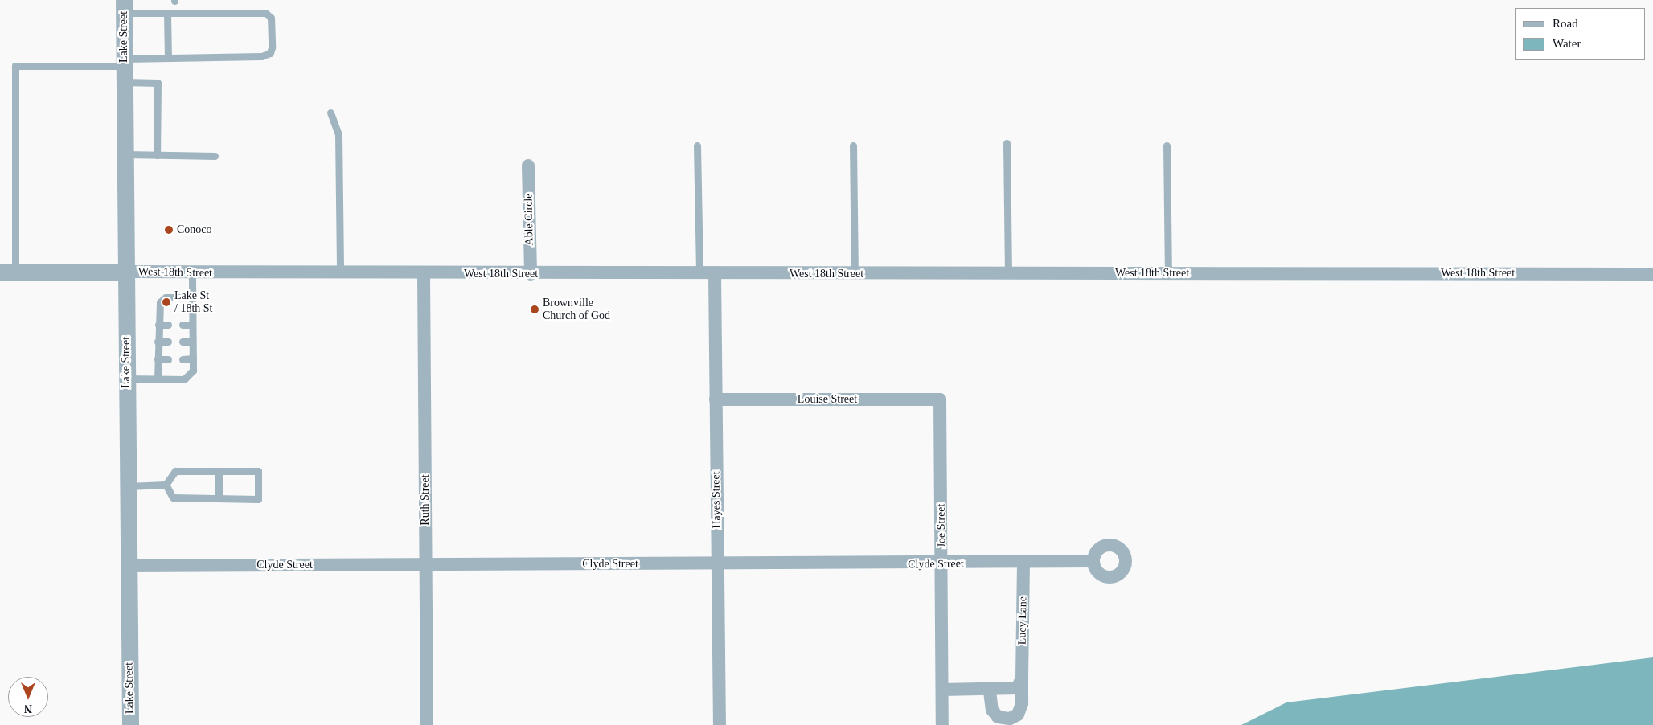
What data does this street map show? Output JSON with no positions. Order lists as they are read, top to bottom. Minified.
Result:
{"streets":{"street":["Lake Street","Able Circle","West 18th Street","Louise Street","Ruth Street","Hayes Street","Joe Street","Clyde Street","Lucy Lane"]},"crossings":[["Lake Street","West 18th Street"],["Lake Street","Clyde Street"],["Able Circle","West 18th Street"],["West 18th Street","Ruth Street"],["West 18th Street","Hayes Street"],["Louise Street","Hayes Street"],["Louise Street","Joe Street"],["Ruth Street","Clyde Street"],["Hayes Street","Clyde Street"],["Joe Street","Clyde Street"],["Clyde Street","Lucy Lane"]],"places":["Conoco","Lake St / 18th St","Brownville Church of God"],"legend":["Road","Water"],"north":"bottom"}
